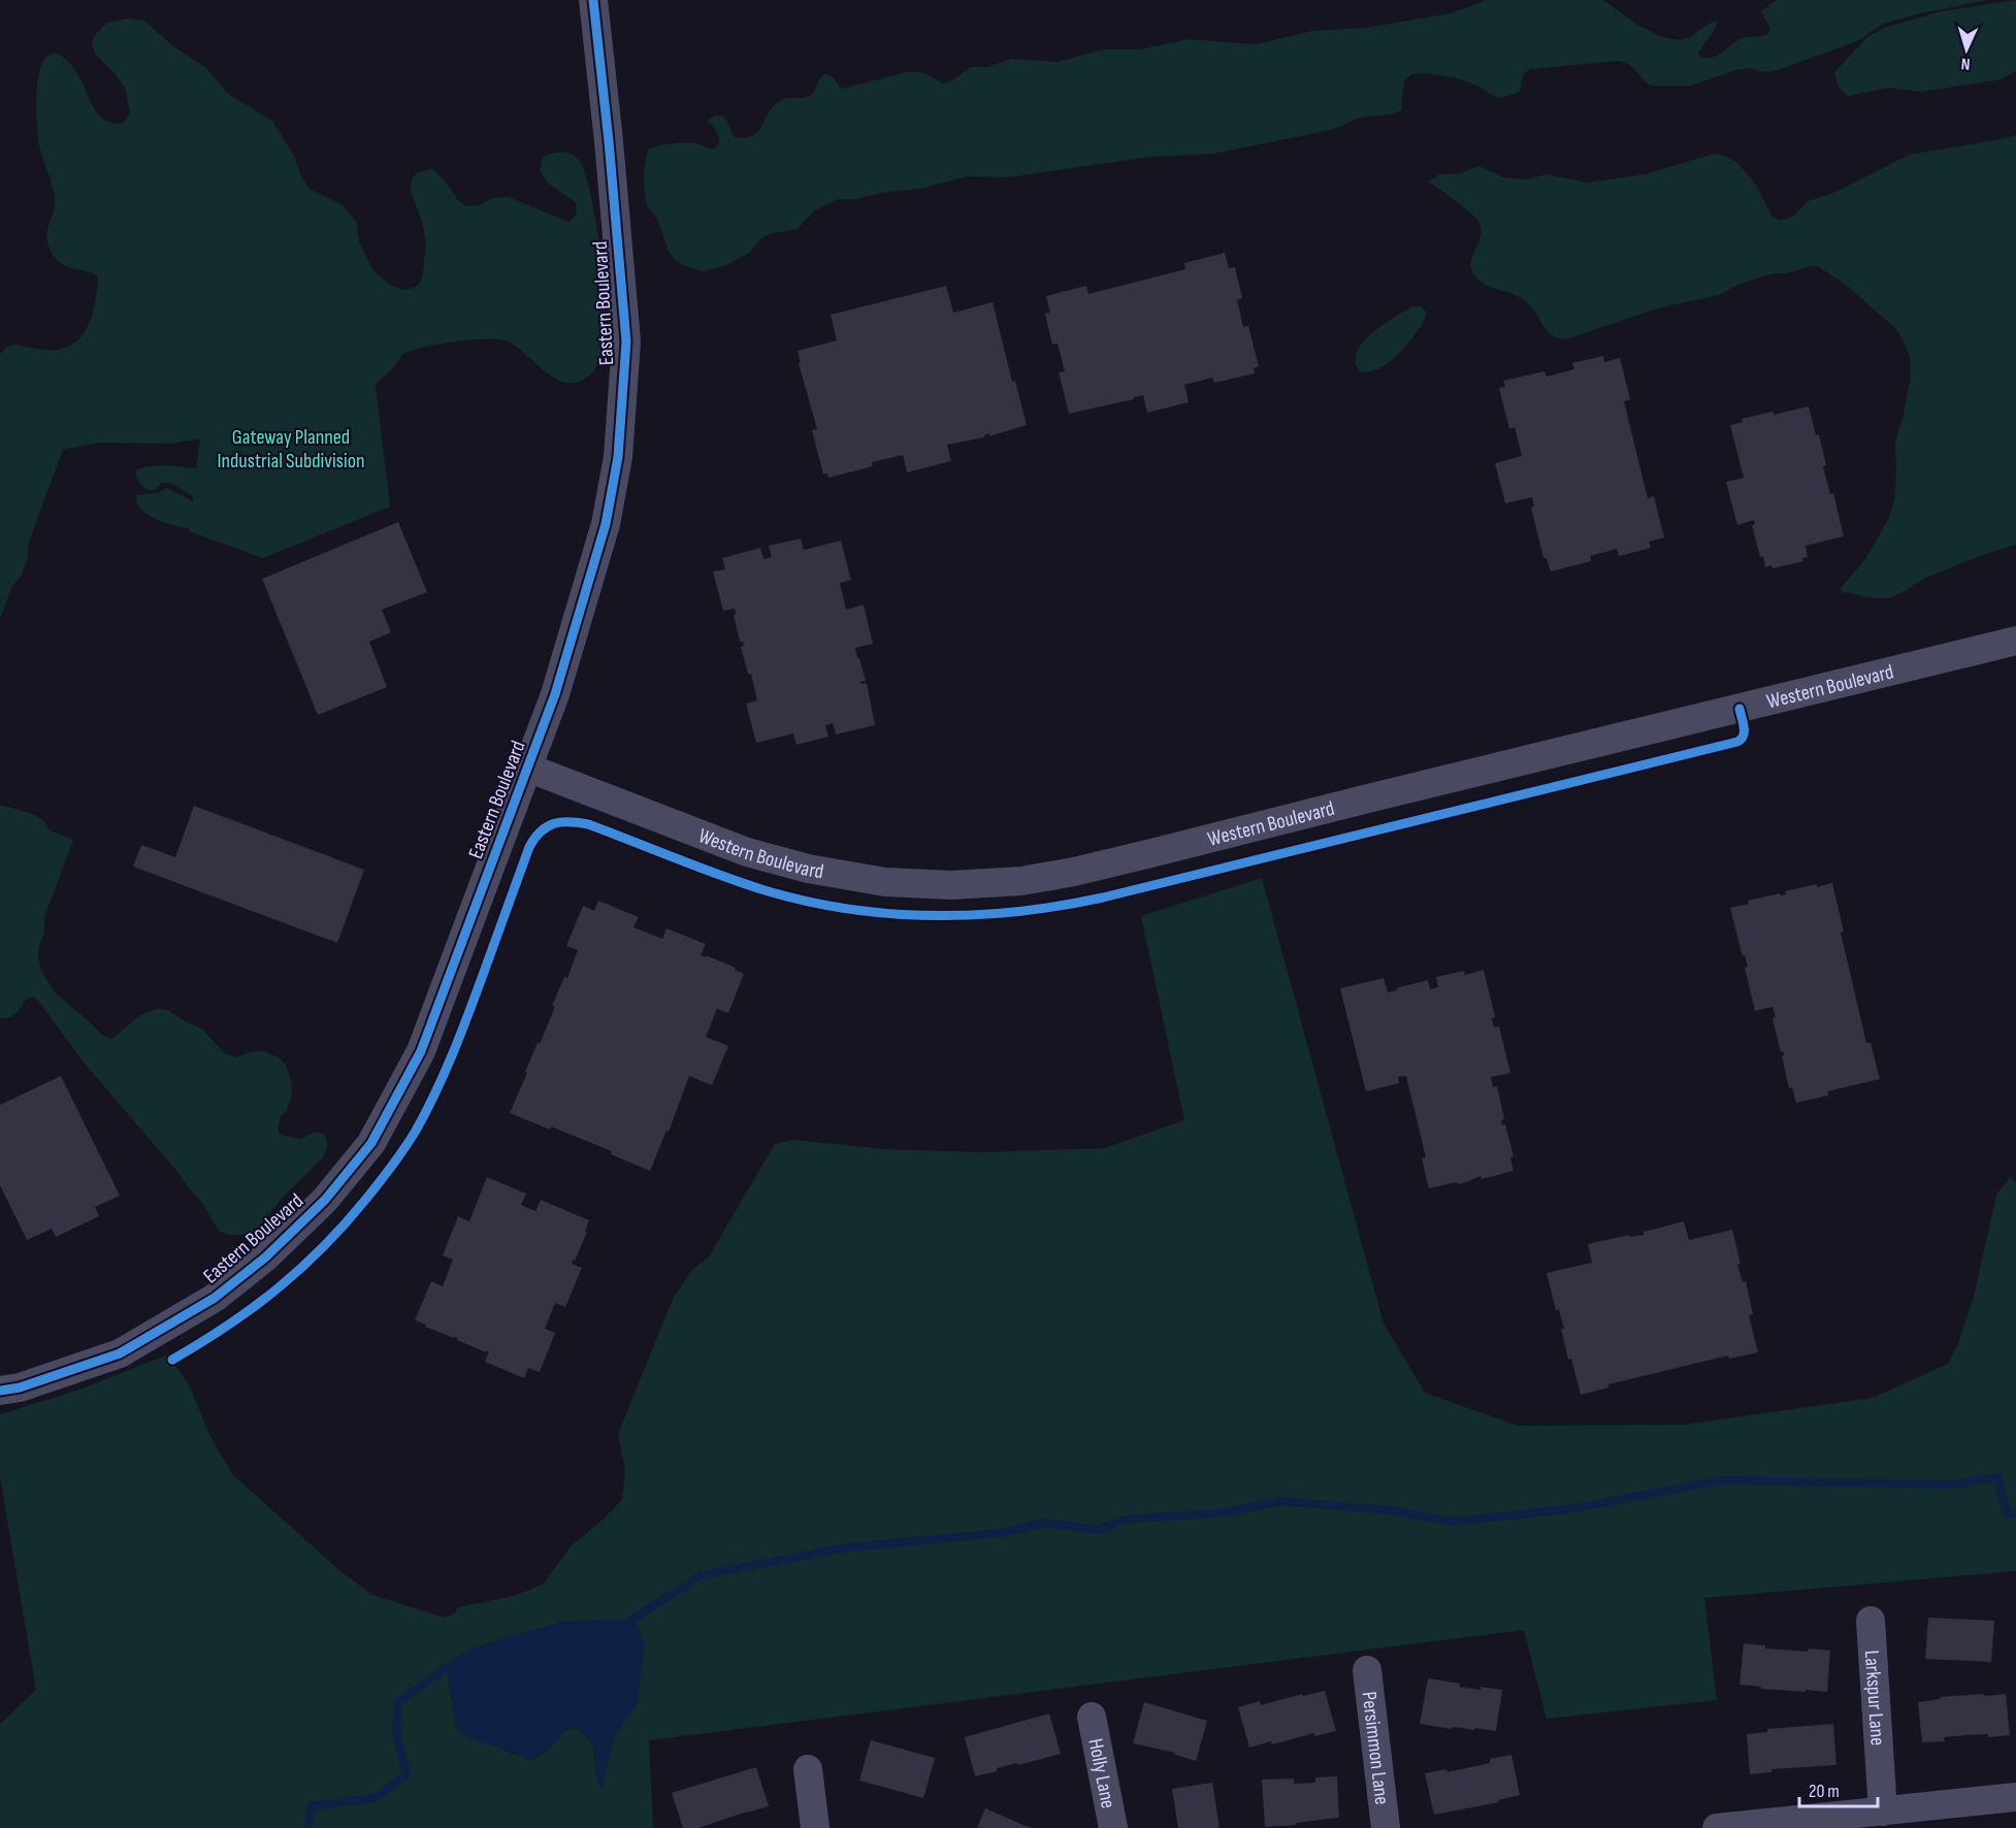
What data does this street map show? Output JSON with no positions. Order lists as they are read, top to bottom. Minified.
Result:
{"streets":{"street":["Eastern Boulevard","Western Boulevard","Larkspur Lane","Persimmon Lane","Holly Lane"]},"crossings":[["Eastern Boulevard","Western Boulevard"]],"parks":["Gateway Planned Industrial Subdivision"],"scale_bar":"20 m","north":"bottom"}
